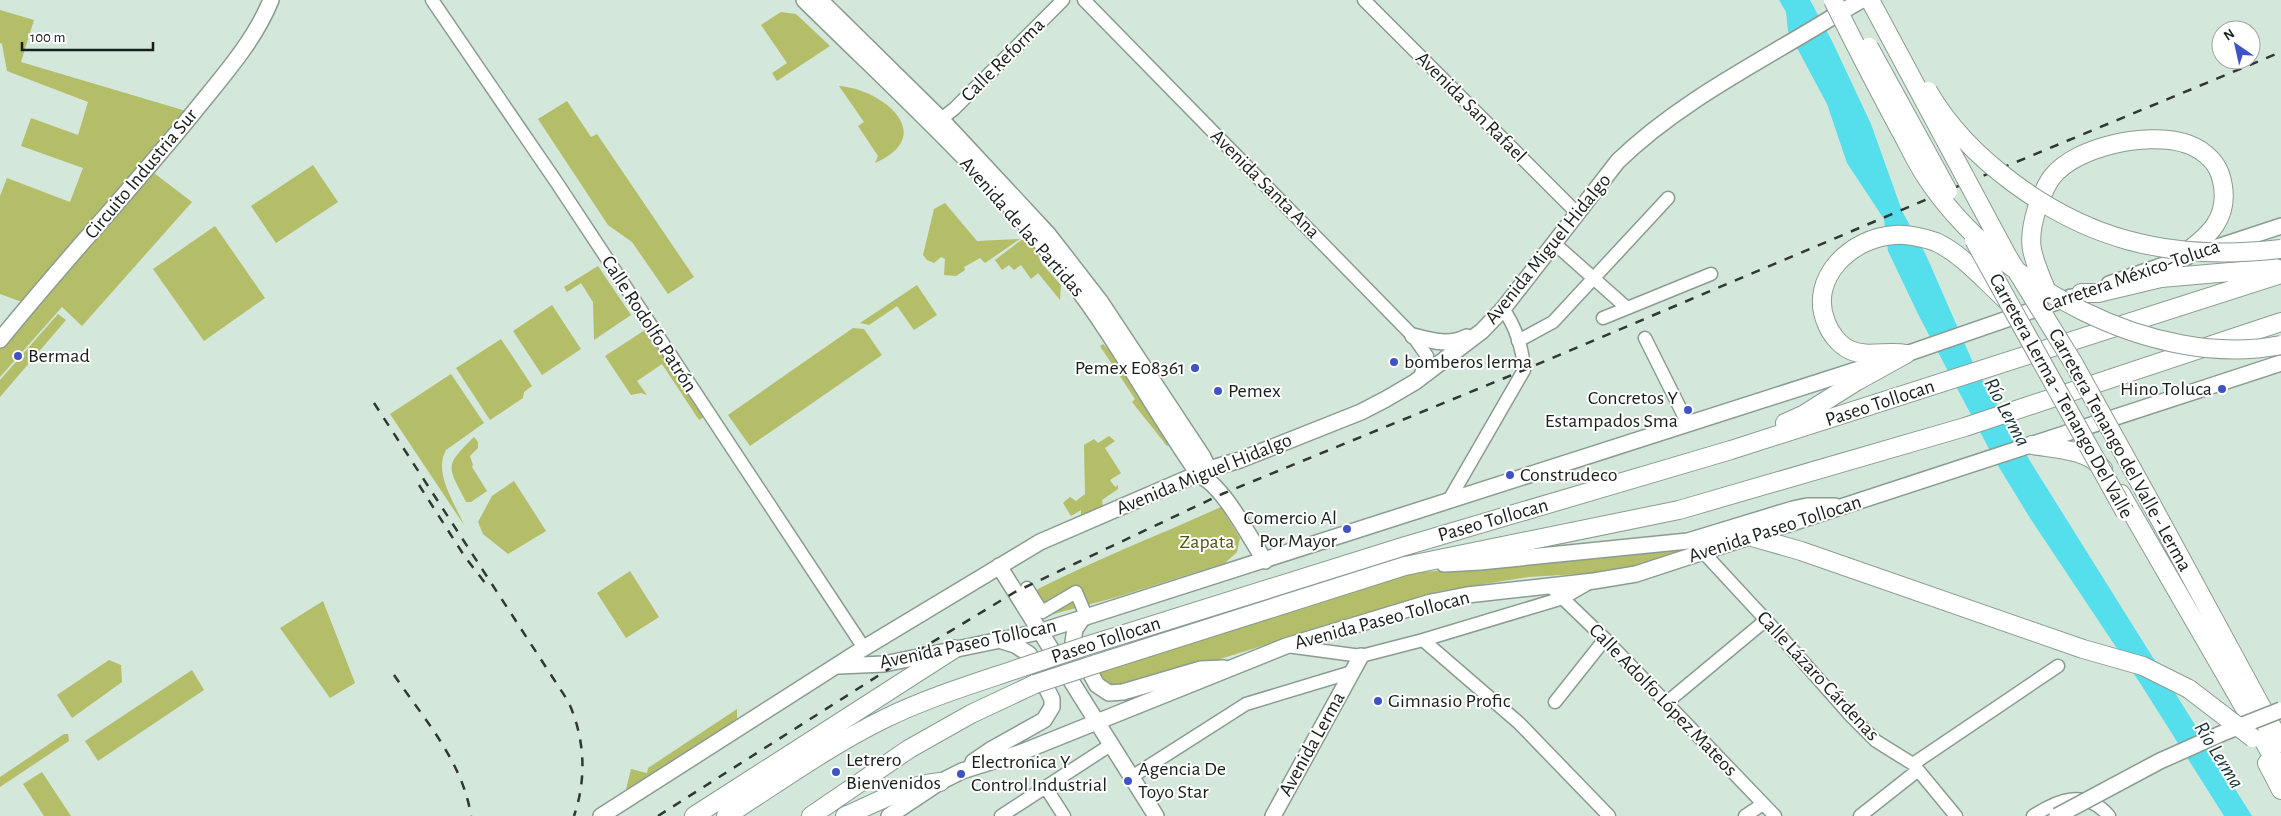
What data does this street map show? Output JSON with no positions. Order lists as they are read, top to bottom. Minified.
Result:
{"streets":{"highway":["Carretera Lerma - Tenango Del Valle","Paseo Tollocan","Carretera Tenango del Valle - Lerma"],"main road":["Circuito Industria Sur","Avenida de las Partidas","Avenida Miguel Hidalgo","Carretera México-Toluca","Avenida Paseo Tollocan","Avenida Lerma"],"street":["Calle Reforma","Avenida San Rafael","Avenida Santa Ana","Calle Rodolfo Patrón","Calle Lázaro Cárdenas","Calle Adolfo López Mateos"]},"crossings":[["Calle Reforma","Avenida de las Partidas"],["Avenida San Rafael","Avenida Miguel Hidalgo"],["Avenida Santa Ana","Avenida Miguel Hidalgo"],["Avenida de las Partidas","Avenida Miguel Hidalgo"],["Avenida de las Partidas","Avenida Paseo Tollocan"],["Avenida Miguel Hidalgo","Carretera Lerma - Tenango Del Valle"],["Avenida Miguel Hidalgo","Avenida Paseo Tollocan"],["Carretera México-Toluca","Avenida Paseo Tollocan"],["Calle Rodolfo Patrón","Avenida Paseo Tollocan"],["Avenida Paseo Tollocan","Calle Lázaro Cárdenas"],["Avenida Paseo Tollocan","Calle Adolfo López Mateos"]],"water":["Río Lerma"],"parks":["Zapata"],"places":["Bermad","bomberos lerma","Pemex E08361","Hino Toluca","Pemex","Concretos Y Estampados Sma","Construdeco","Comercio Al Por Mayor","Gimnasio Profic","Letrero Bienvenidos","Electronica Y Control Industrial","Agencia De Toyo Star"],"scale_bar":"100 m","north":"top left"}
